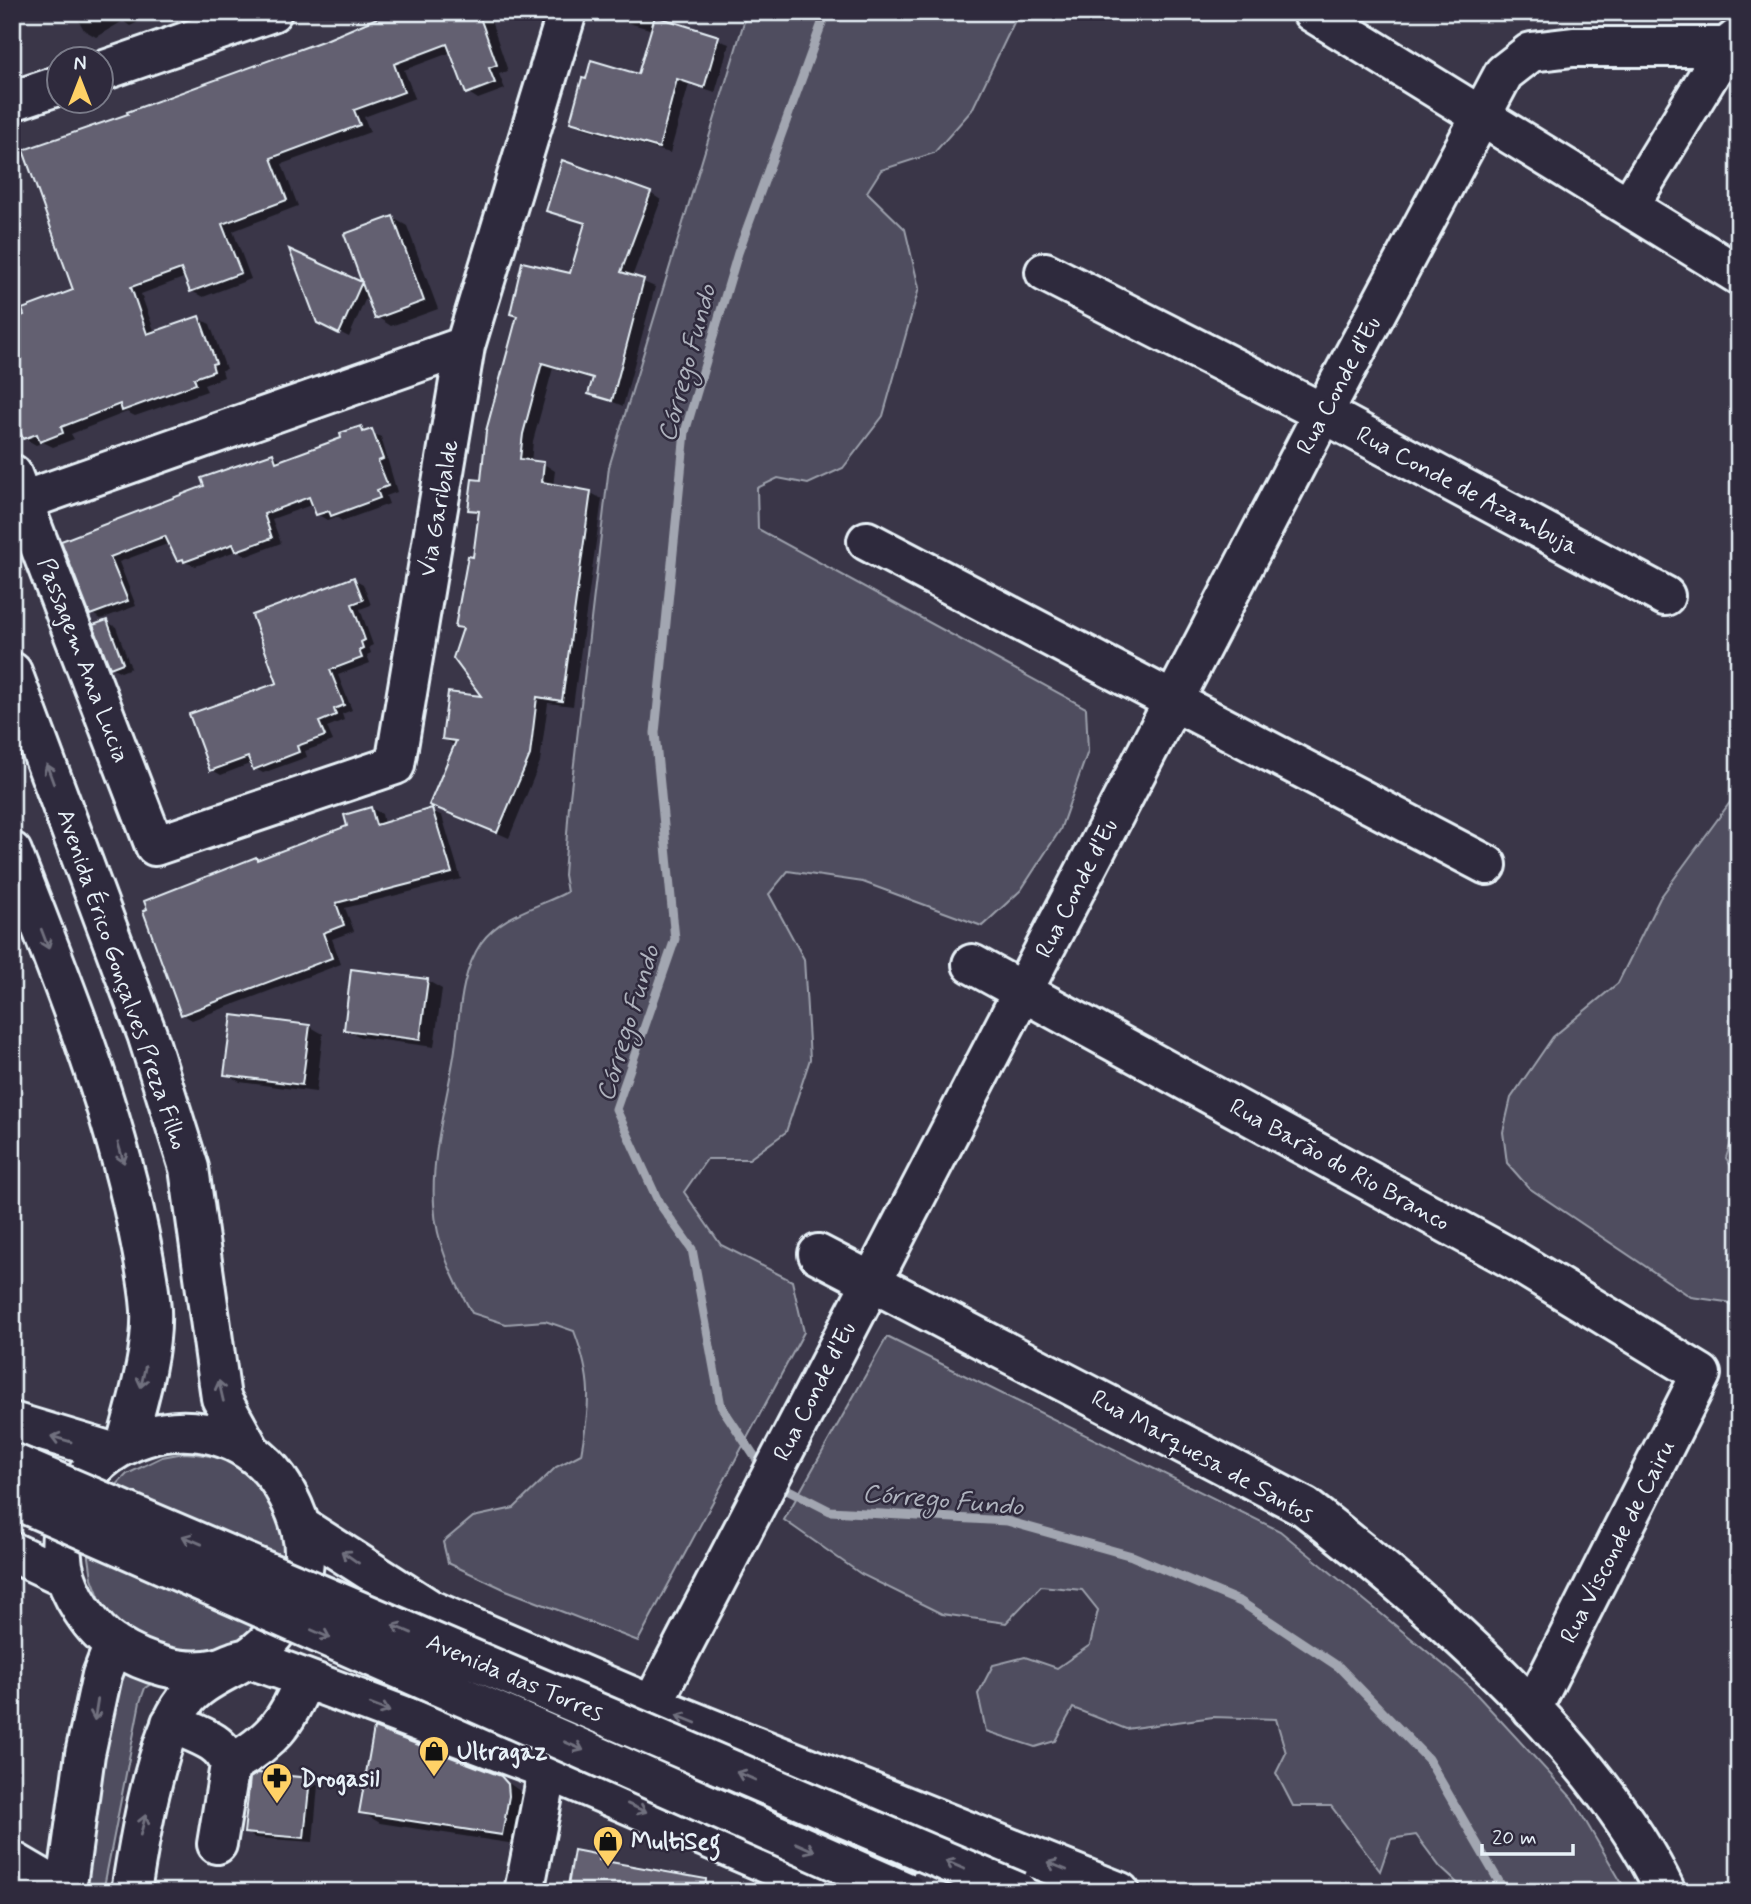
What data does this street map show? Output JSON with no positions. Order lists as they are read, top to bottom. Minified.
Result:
{"streets":{"street":["Rua Conde d'Eu","Rua Conde de Azambuja","Via Garibalde","Passagem Ana Lucia","Avenida Érico Gonçalves Preza Filho","Rua Barão do Rio Branco","Rua Marquesa de Santos","Rua Visconde de Cairu","Avenida das Torres"]},"crossings":[["Rua Conde d'Eu","Rua Conde de Azambuja"],["Rua Conde d'Eu","Rua Barão do Rio Branco"],["Rua Conde d'Eu","Rua Marquesa de Santos"],["Via Garibalde","Passagem Ana Lucia"],["Rua Barão do Rio Branco","Rua Visconde de Cairu"],["Rua Marquesa de Santos","Rua Visconde de Cairu"]],"water":["Córrego Fundo"],"places":{"shop":["Ultragaz","MultiSeg"],"pharmacy":["Drogasil"]},"scale_bar":"20 m","north":"top"}
